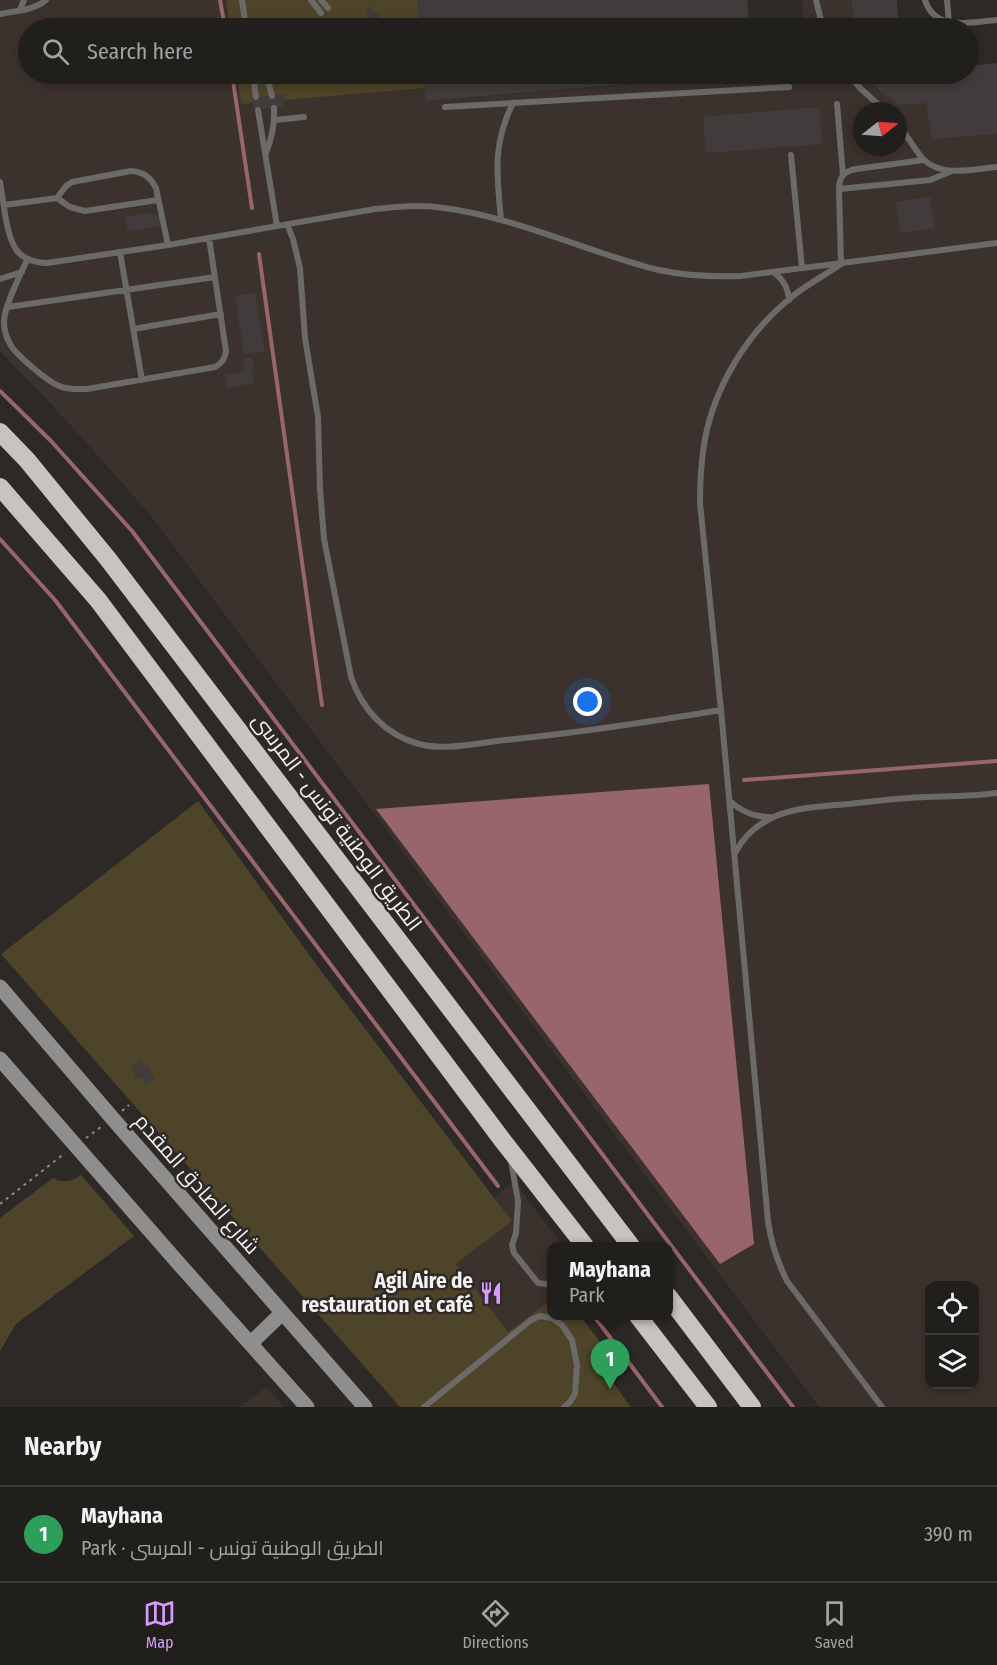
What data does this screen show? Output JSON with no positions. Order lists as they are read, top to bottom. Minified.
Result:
{"streets":{"highway":["الطريق الوطنية تونس - المرسى"],"main road":["شارع الصادق المقدم"]},"places":{"restaurant":["Agil Aire de restauration et café"]},"north":"right","page":{"search":"Search here","popup":["Mayhana","Park"],"pins":"1","heading":"Nearby","list":[{"mark":"1","name":"Mayhana","note":"Park · الطريق الوطنية تونس - المرسى","value":"390 m"}],"nav":["Map","Directions","Saved"]}}
